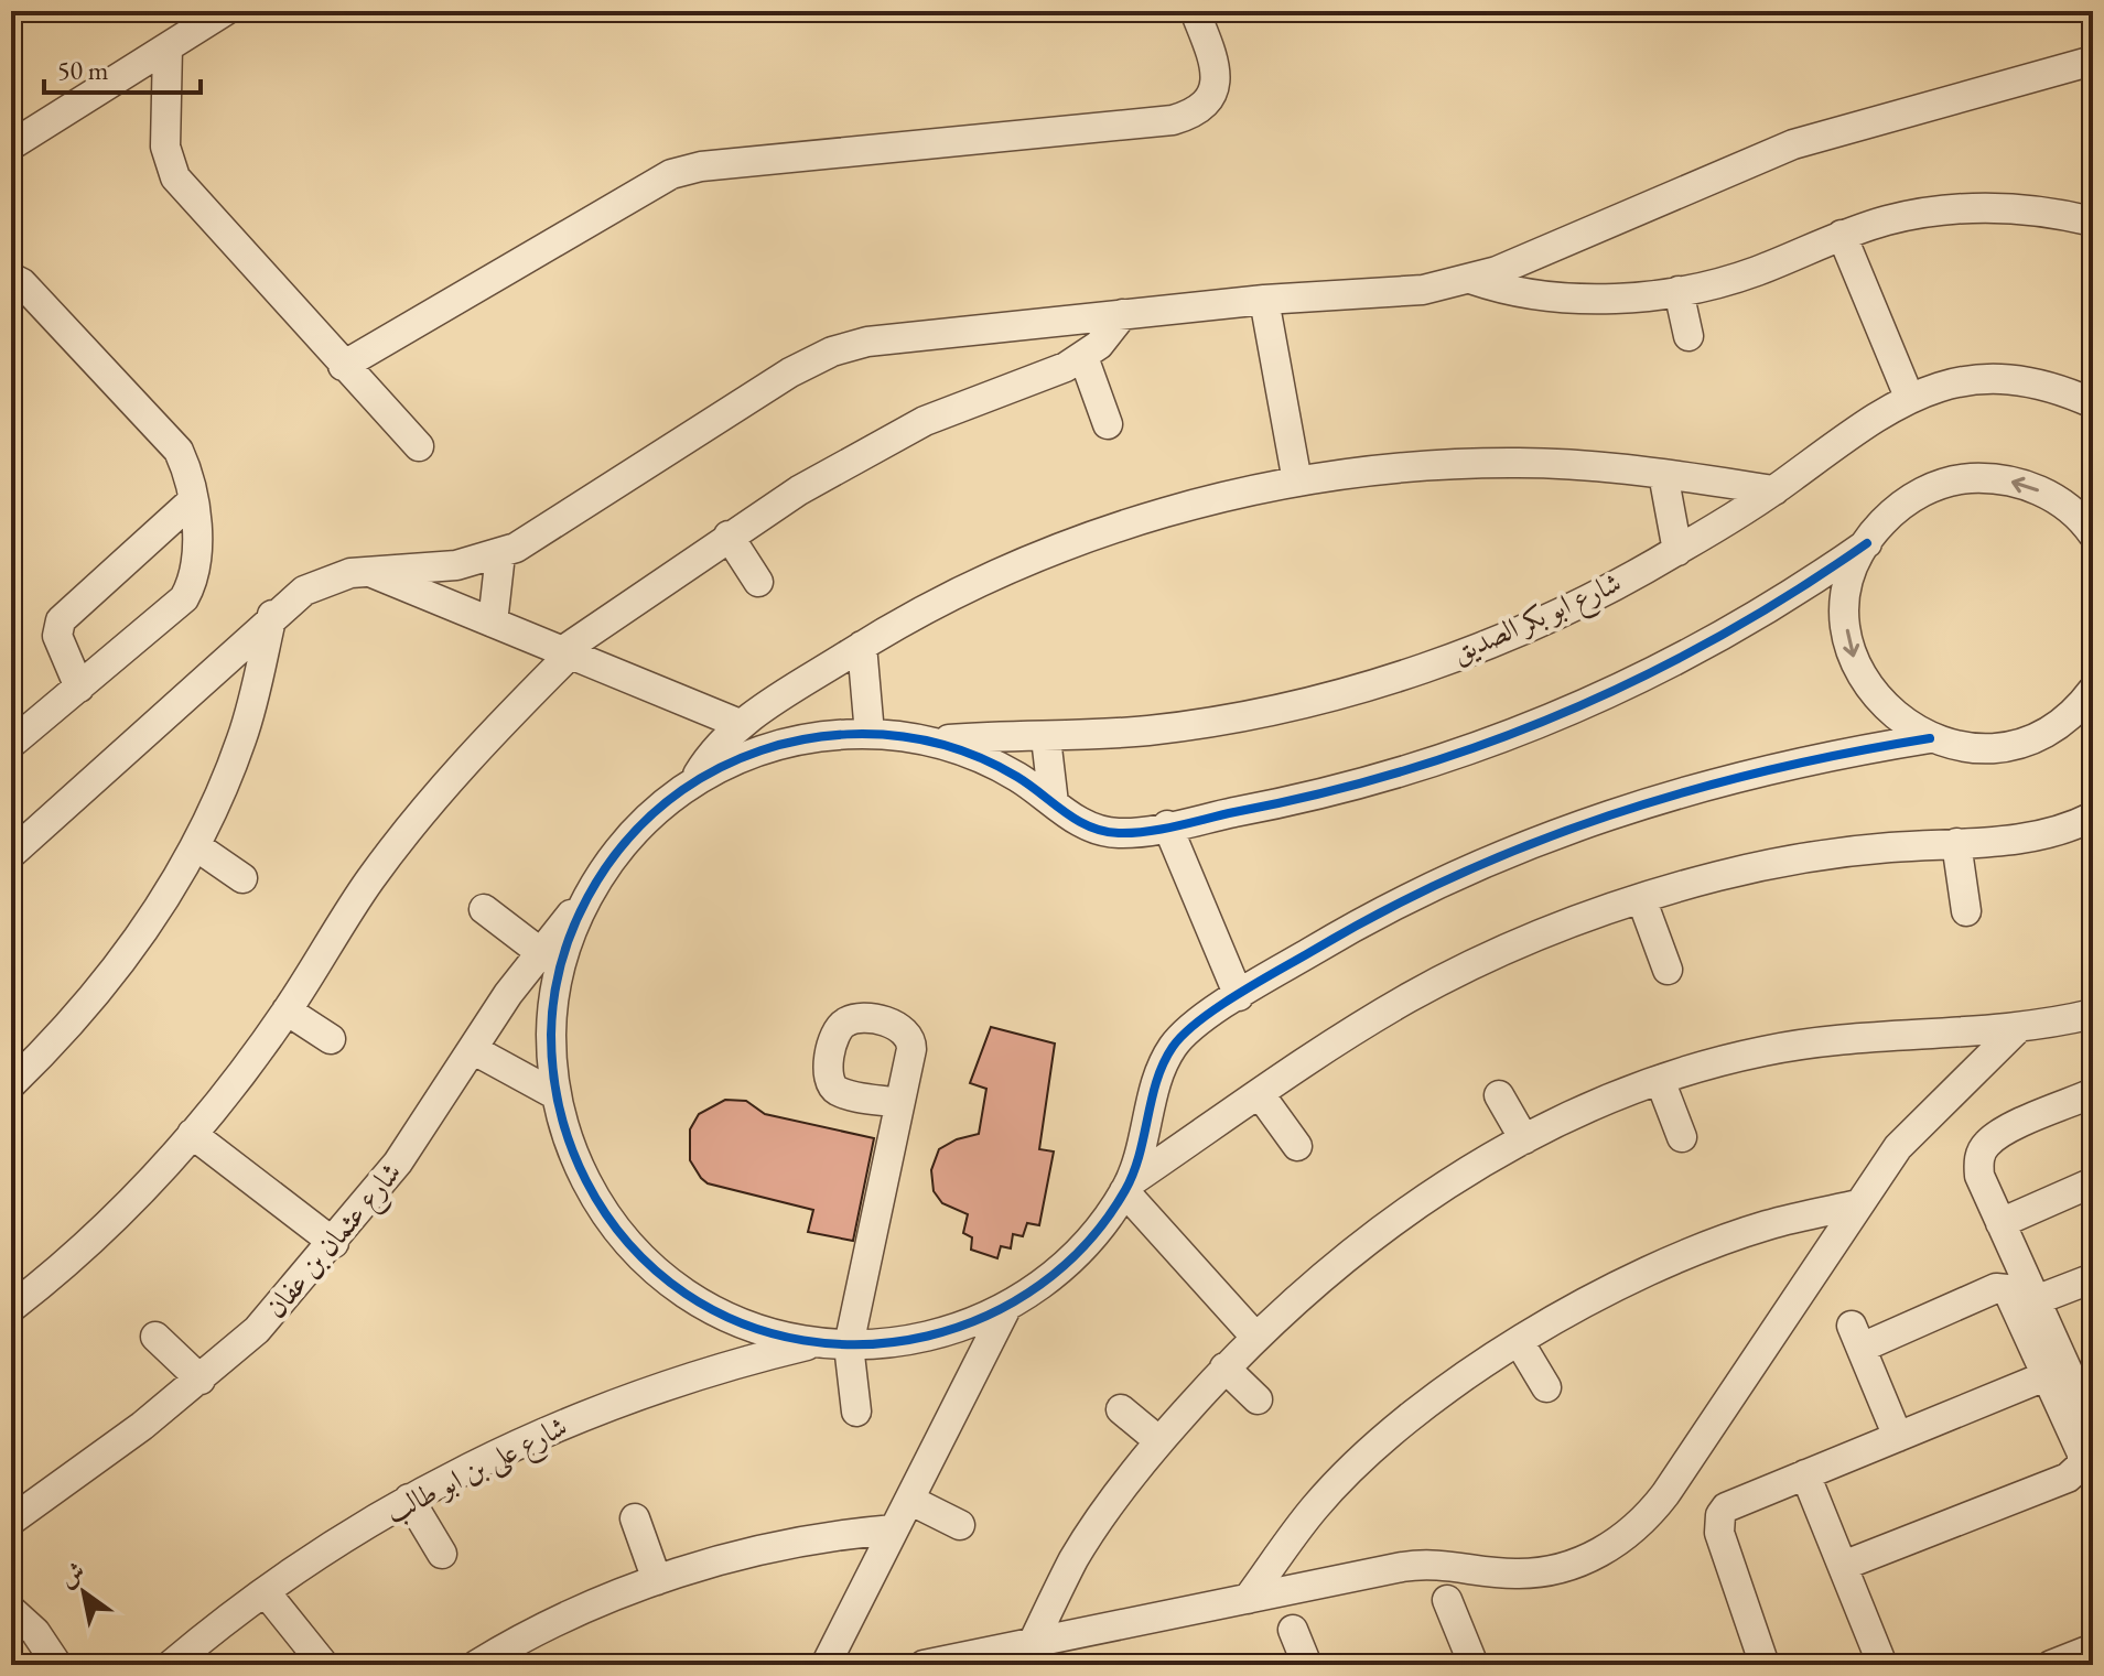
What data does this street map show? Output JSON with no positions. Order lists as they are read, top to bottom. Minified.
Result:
{"streets":{"street":["شارع ابو بكر الصديق","شارع عثمان بن عفان","شارع على بن ابو طالب"]},"scale_bar":"50 m","north":"top left"}
